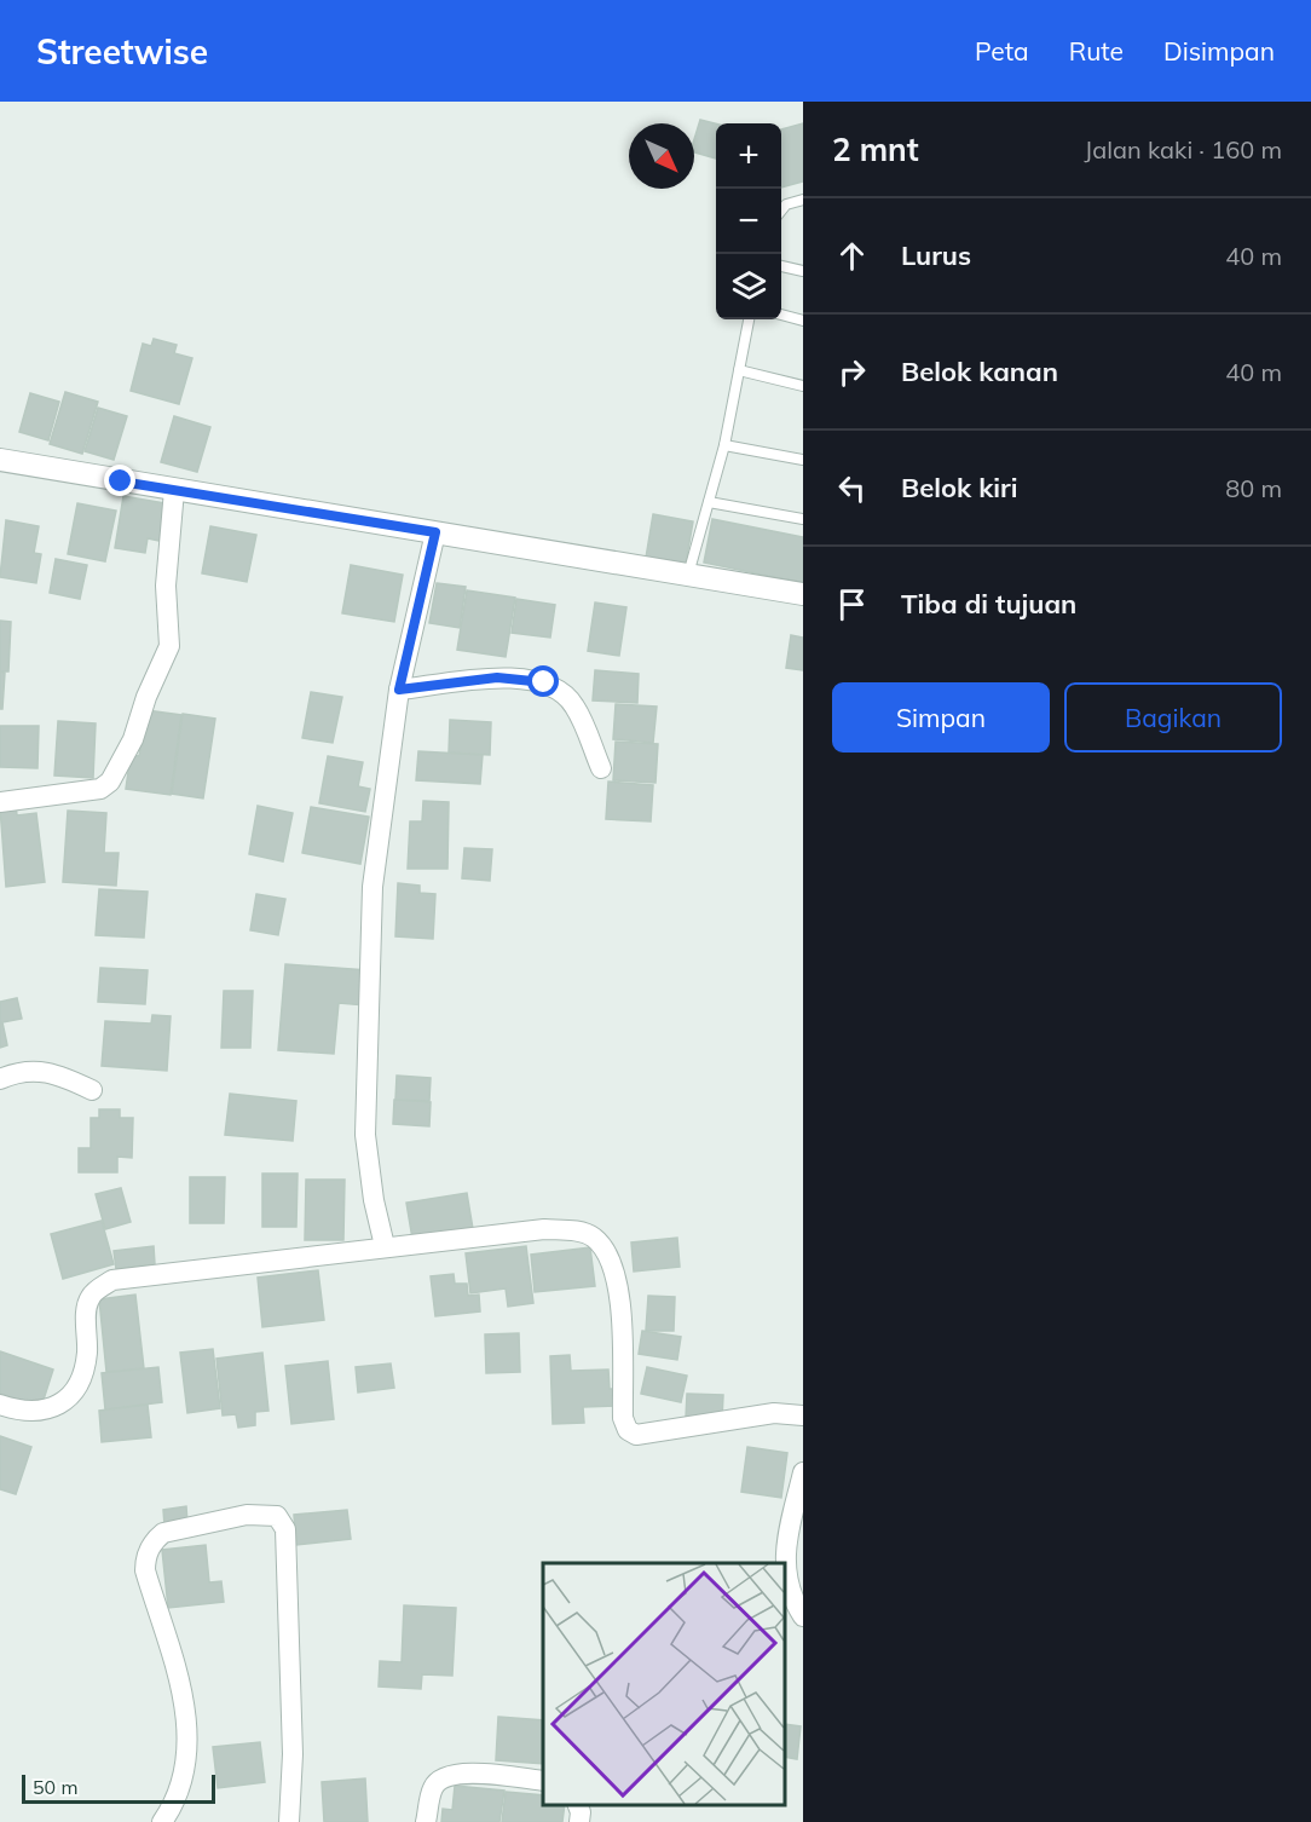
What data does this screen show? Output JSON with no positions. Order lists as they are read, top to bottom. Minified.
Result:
{"scale_bar":"50 m","north":"bottom right","page":{"header":"Streetwise","nav":["Peta","Rute","Disimpan"],"heading":["2 mnt","Jalan kaki · 160 m"],"map_buttons":["+","−"],"list":[["Lurus","40 m"],["Belok kanan","40 m"],["Belok kiri","80 m"],"Tiba di tujuan"],"buttons":["Simpan","Bagikan"],"scale":"50 m"}}
